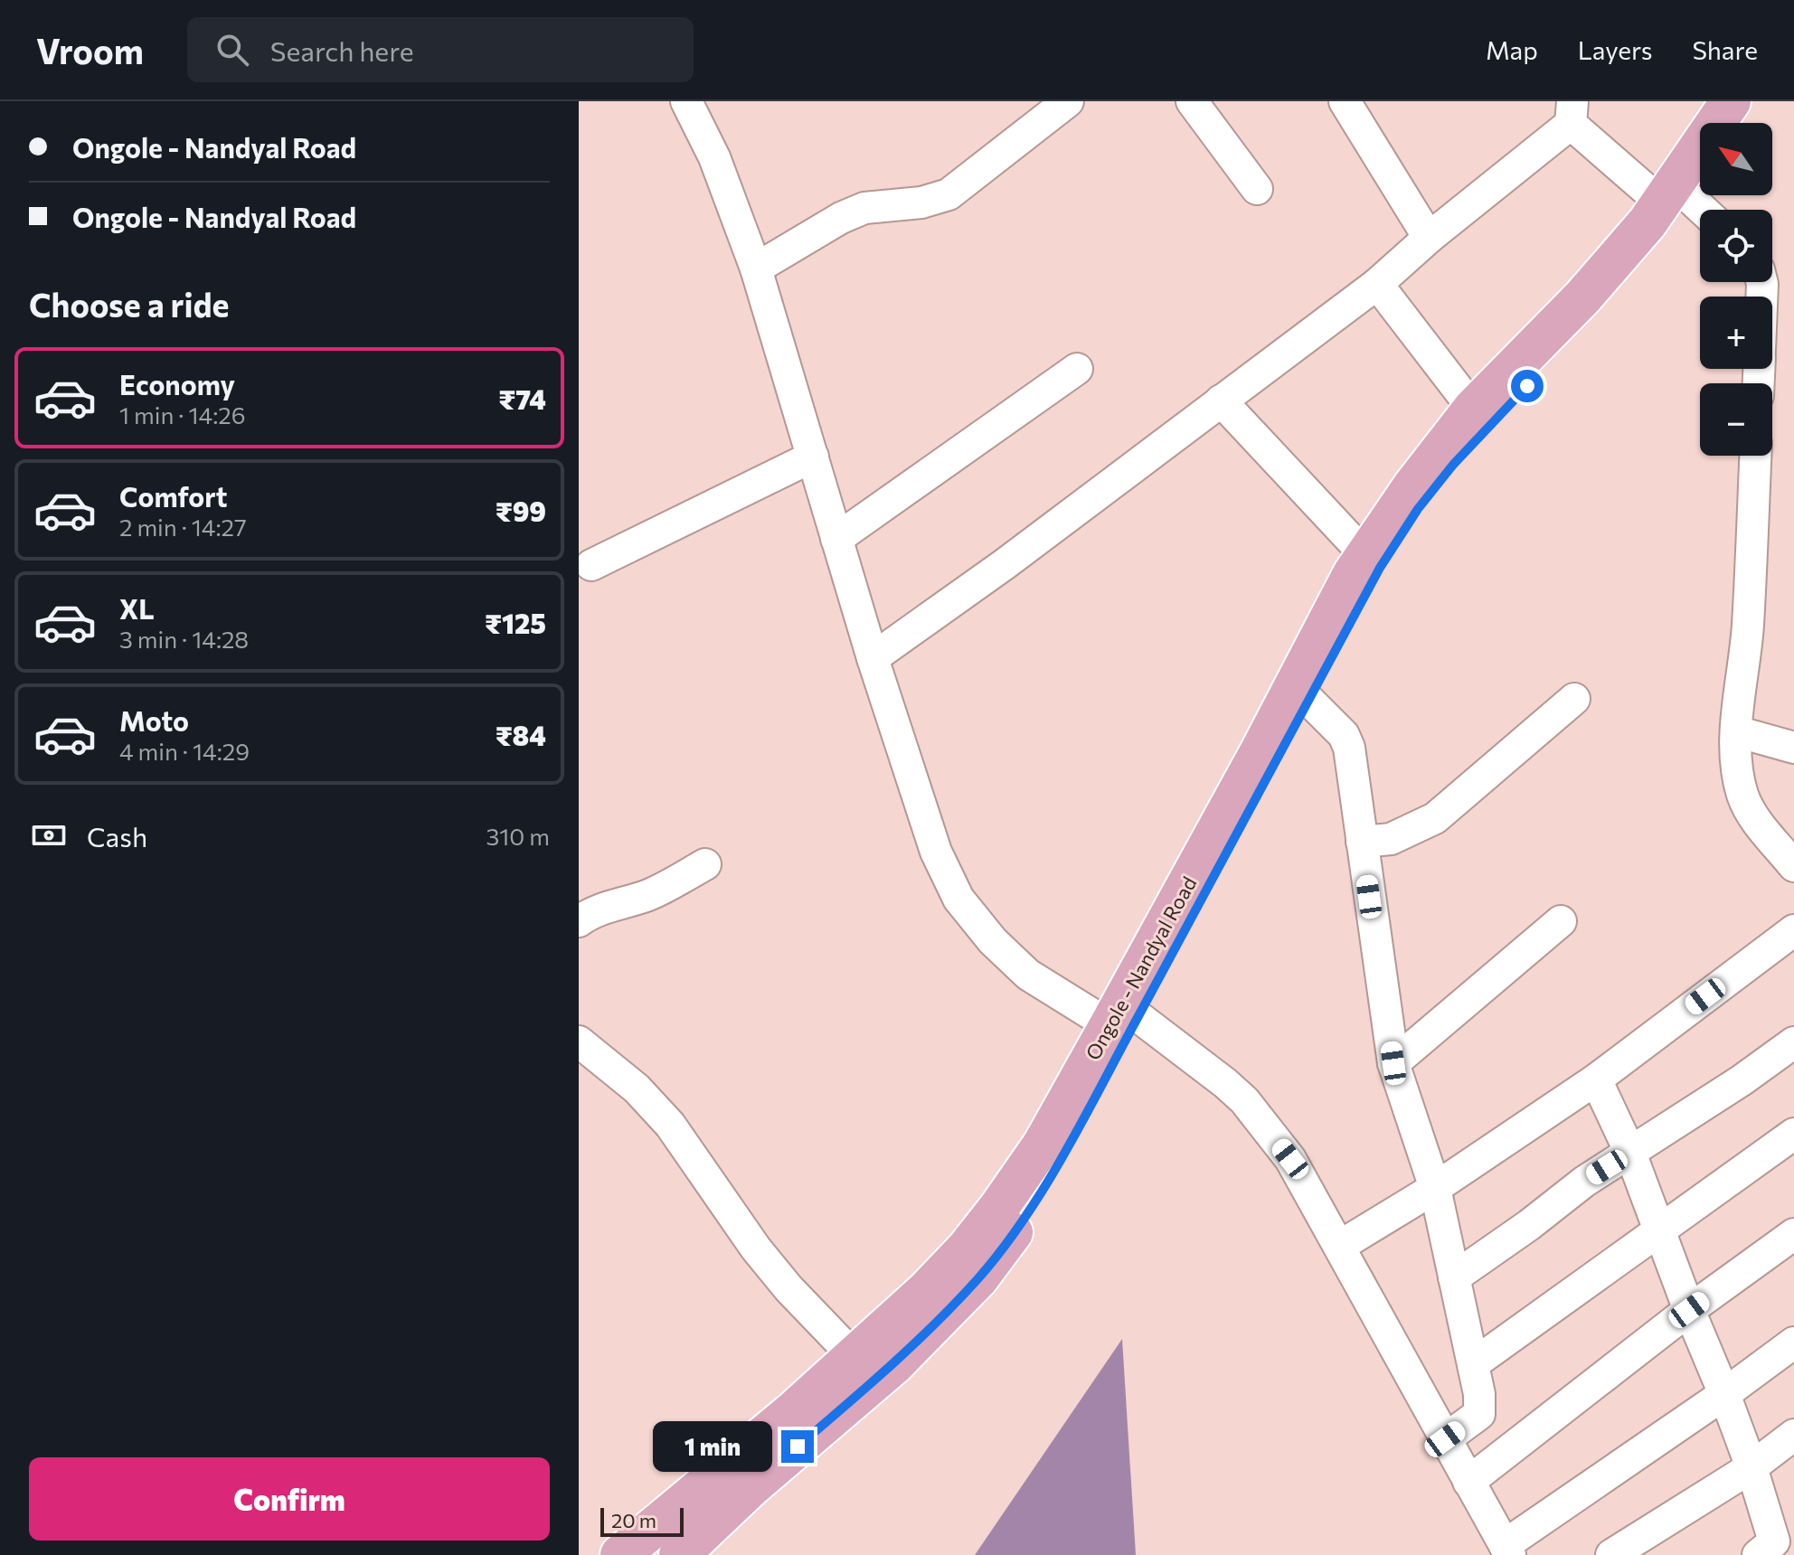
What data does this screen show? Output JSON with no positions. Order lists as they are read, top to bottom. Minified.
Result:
{"streets":{"main road":["Ongole - Nandyal Road"]},"scale_bar":"20 m","north":"top left","page":{"header":"Vroom","search":"Search here","nav":["Map","Layers","Share"],"banner":["Ongole - Nandyal Road","Ongole - Nandyal Road"],"map_buttons":["+","−"],"heading":"Choose a ride","list":[{"name":"Economy","note":"1 min · 14:26","value":"₹74"},{"name":"Comfort","note":"2 min · 14:27","value":"₹99"},{"name":"XL","note":"3 min · 14:28","value":"₹125"},{"name":"Moto","note":"4 min · 14:29","value":"₹84"}],"pay":["Cash","310 m"],"bubble":"1 min","buttons":"Confirm","scale":"20 m"}}
